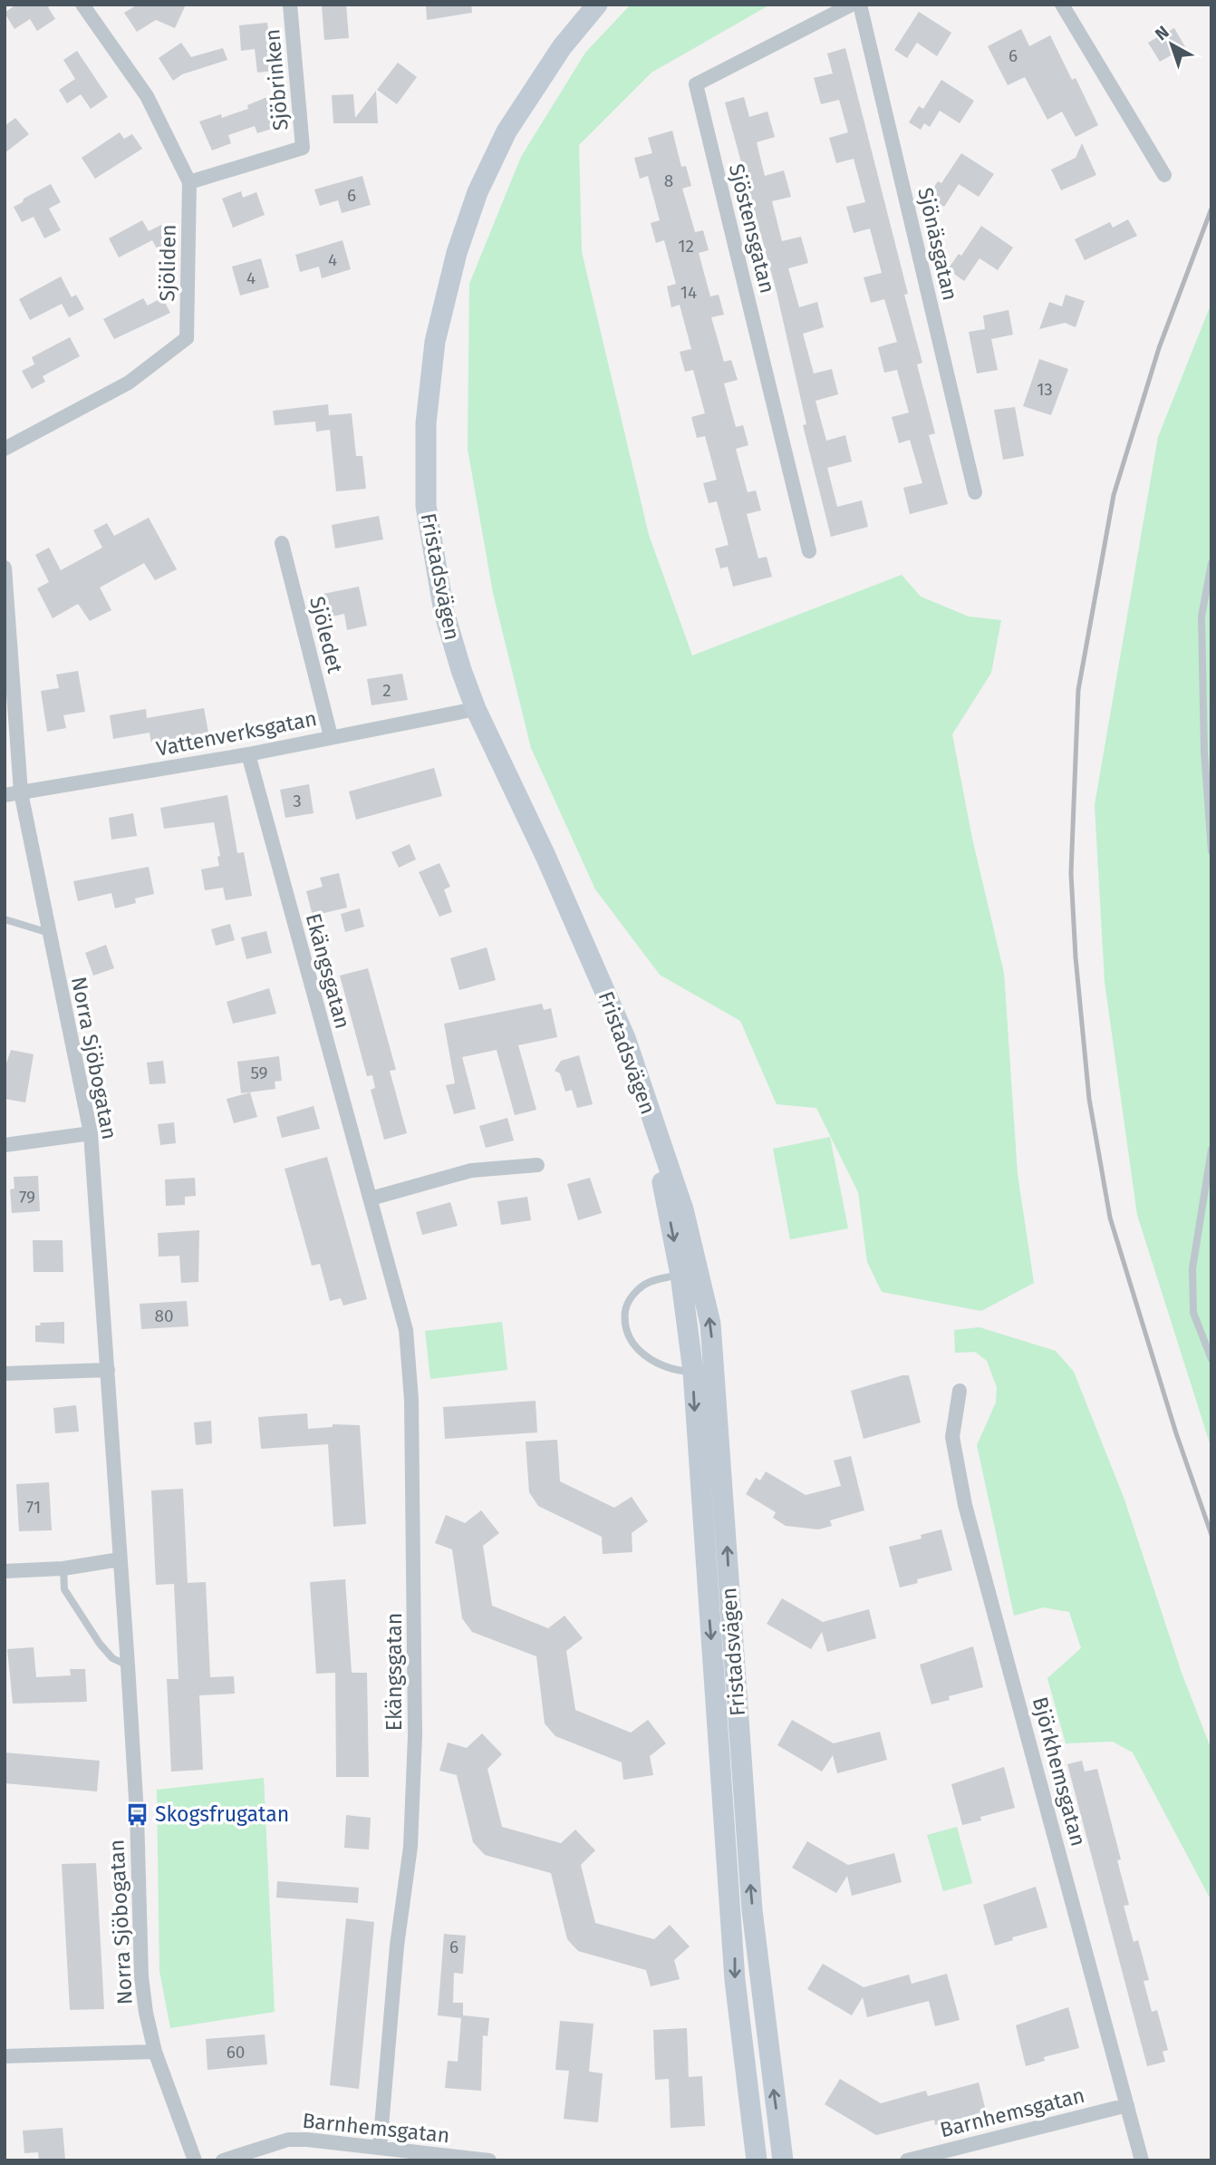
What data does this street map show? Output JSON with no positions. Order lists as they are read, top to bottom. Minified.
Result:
{"streets":{"street":["Sjöbrinken","Sjöstensgatan","Sjönäsgatan","Sjöliden","Fristadsvägen","Sjöledet","Vattenverksgatan","Ekängsgatan","Norra Sjöbogatan","Björkhemsgatan","Barnhemsgatan"]},"crossings":[["Sjöbrinken","Sjöliden"],["Fristadsvägen","Vattenverksgatan"],["Sjöledet","Vattenverksgatan"],["Vattenverksgatan","Ekängsgatan"],["Vattenverksgatan","Norra Sjöbogatan"],["Ekängsgatan","Barnhemsgatan"],["Björkhemsgatan","Barnhemsgatan"]],"places":{"bus stop":["Skogsfrugatan"]},"house_numbers":["6","8","6","12","4","4","14","13","2","3","59","79","80","71","6","60"],"north":"top left"}
